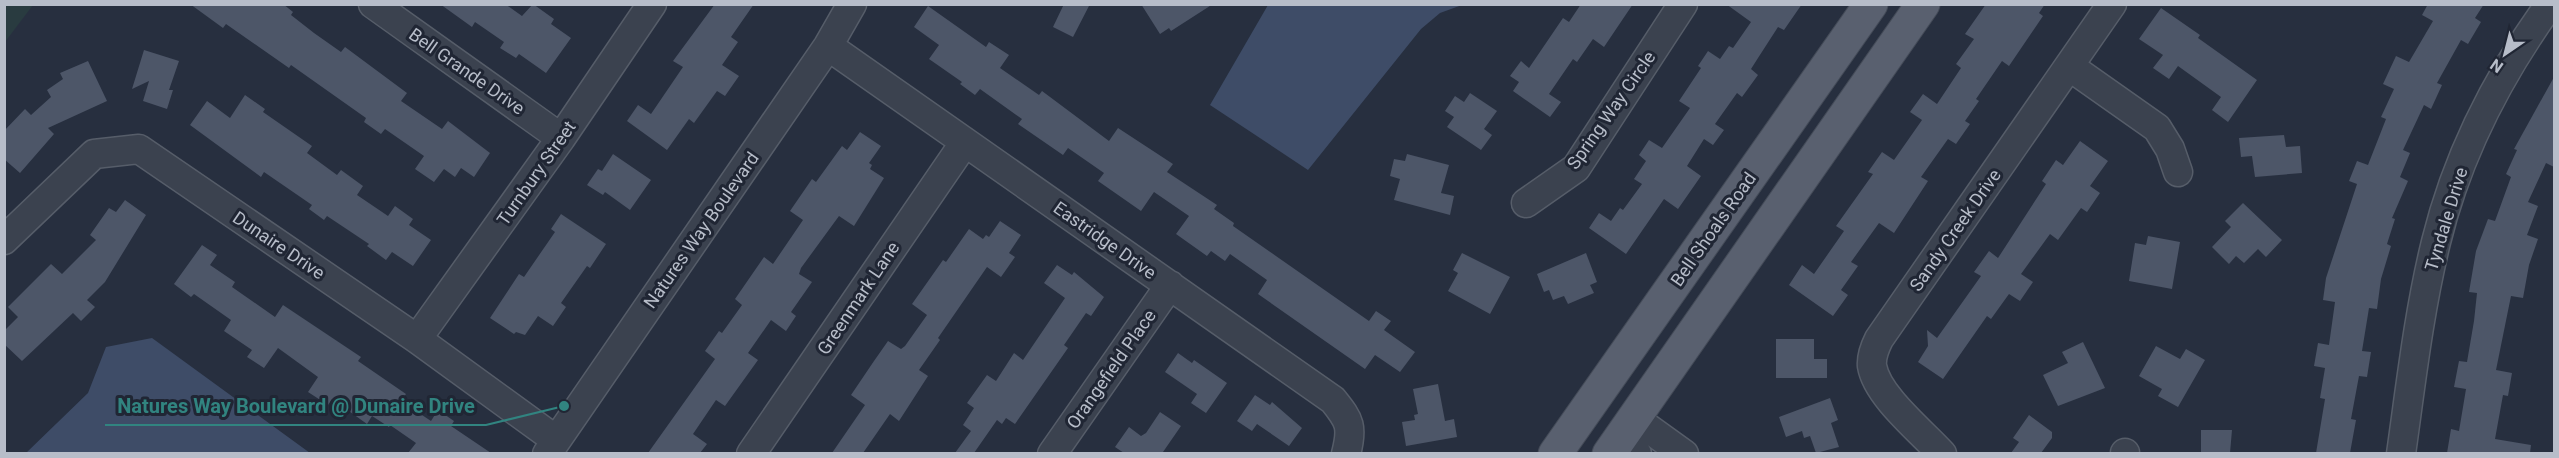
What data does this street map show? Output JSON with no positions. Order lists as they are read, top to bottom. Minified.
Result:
{"streets":{"main road":["Bell Shoals Road"],"street":["Bell Grande Drive","Spring Way Circle","Turnbury Street","Tyndale Drive","Natures Way Boulevard","Sandy Creek Drive","Eastridge Drive","Dunaire Drive","Greenmark Lane","Orangefield Place"]},"crossings":[["Bell Grande Drive","Turnbury Street"],["Turnbury Street","Dunaire Drive"],["Natures Way Boulevard","Eastridge Drive"],["Natures Way Boulevard","Dunaire Drive"],["Eastridge Drive","Greenmark Lane"],["Eastridge Drive","Orangefield Place"]],"places":["Natures Way Boulevard @ Dunaire Drive"],"north":"bottom left"}
